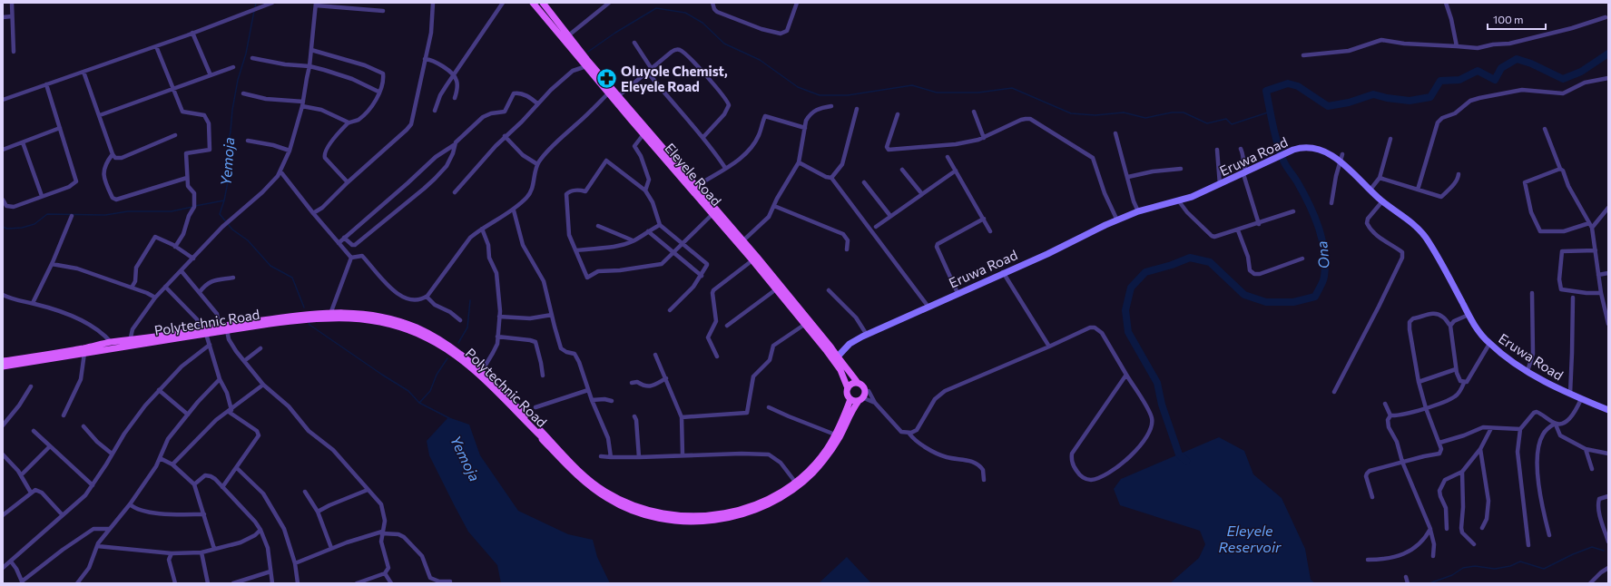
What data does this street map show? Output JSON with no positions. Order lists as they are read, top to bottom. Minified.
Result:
{"streets":{"main road":["Eruwa Road","Eleyele Road","Polytechnic Road"]},"crossings":[["Eruwa Road","Eleyele Road"]],"water":["Yemoja","Ona","Eleyele Reservoir"],"places":{"pharmacy":["Oluyole Chemist, Eleyele Road"]},"scale_bar":"100 m"}
